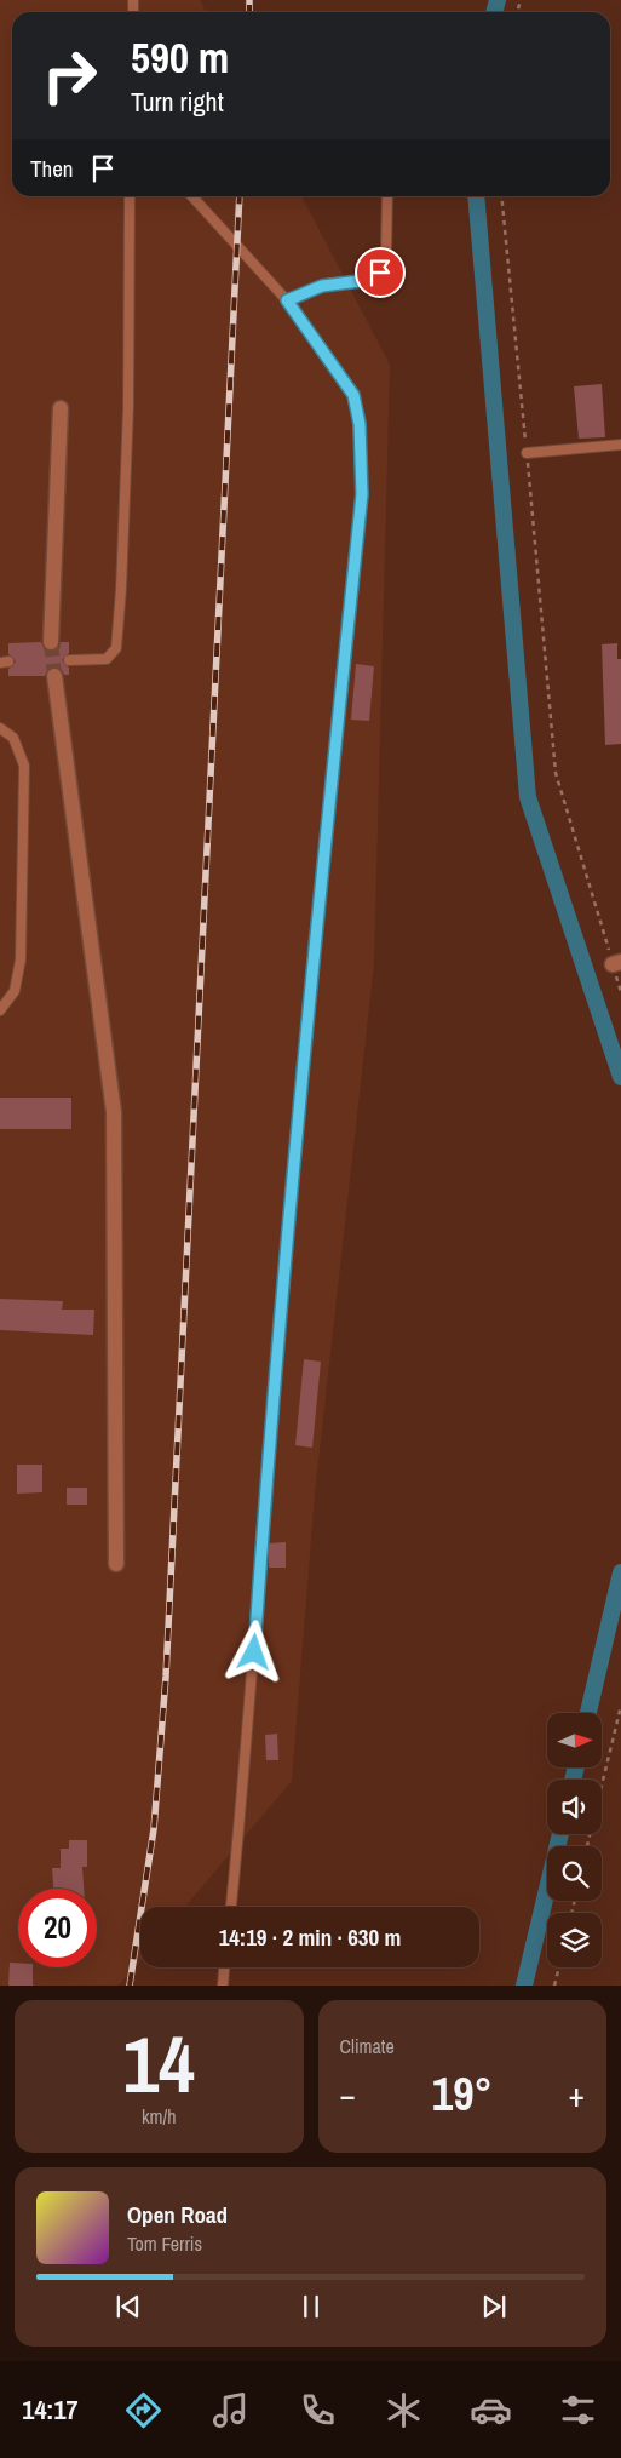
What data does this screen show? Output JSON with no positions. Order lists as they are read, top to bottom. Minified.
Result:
{"north":"right","page":{"turn":["590 m","Turn right"],"then":"Then","limit":"20","trip":"14:19 · 2 min · 630 m","tile":[["14","km/h"],"Climate"],"heat":["−","19°","+"],"song":["Open Road","Tom Ferris"],"tabs":"14:17"}}
